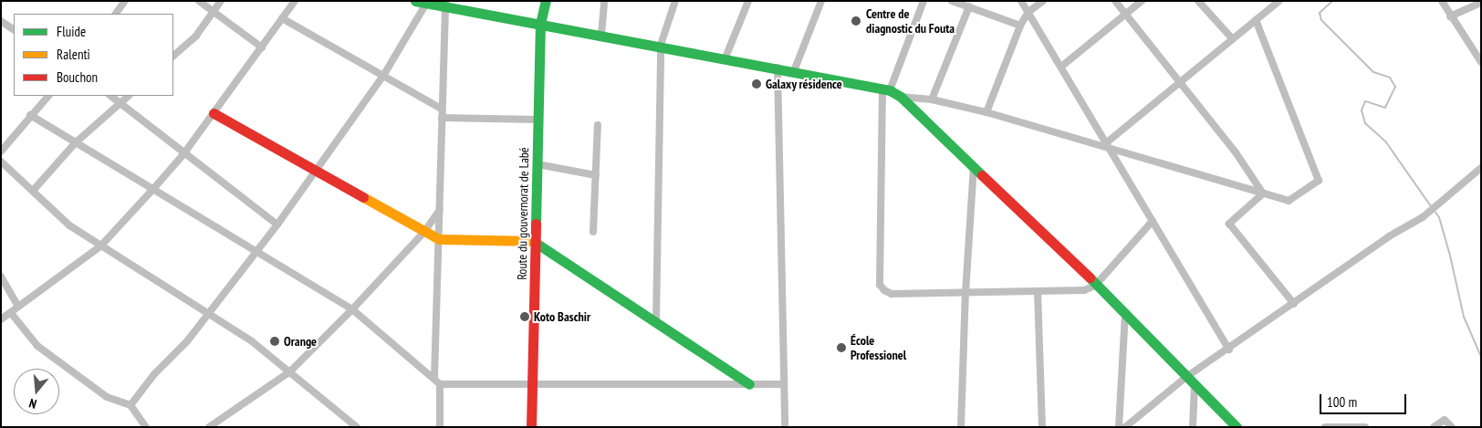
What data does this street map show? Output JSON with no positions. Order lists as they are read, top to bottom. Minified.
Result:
{"streets":{"street":["Route du gouvernorat de Labé"]},"places":["Centre de diagnostic du Fouta","Galaxy résidence","Koto Baschir","Orange","École Professionel"],"legend":["Fluide","Ralenti","Bouchon"],"scale_bar":"100 m","north":"bottom"}
